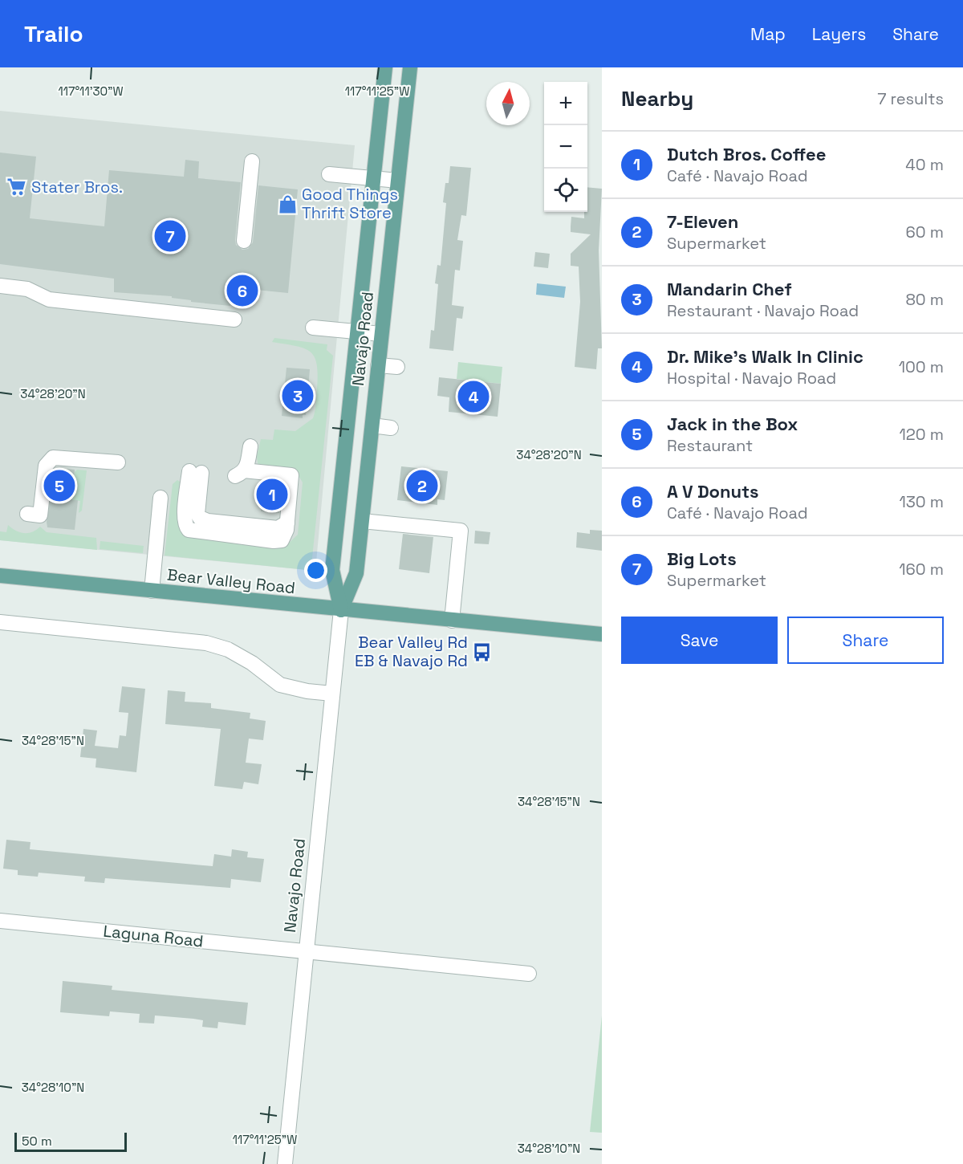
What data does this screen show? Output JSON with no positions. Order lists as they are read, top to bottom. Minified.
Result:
{"streets":{"main road":["Navajo Road","Bear Valley Road"],"street":["Laguna Road"]},"crossings":[["Navajo Road","Bear Valley Road"],["Navajo Road","Laguna Road"]],"places":{"supermarket":["Stater Bros."],"shop":["Good Things Thrift Store"],"bus stop":["Bear Valley Rd EB & Navajo Rd"]},"scale_bar":"50 m","north":"top","page":{"header":"Trailo","nav":["Map","Layers","Share"],"heading":["Nearby","7 results"],"map_buttons":["+","−"],"list":[{"mark":"1","name":"Dutch Bros. Coffee","note":"Café · Navajo Road","value":"40 m"},{"mark":"2","name":"7-Eleven","note":"Supermarket","value":"60 m"},{"mark":"3","name":"Mandarin Chef","note":"Restaurant · Navajo Road","value":"80 m"},{"mark":"4","name":"Dr. Mike's Walk In Clinic","note":"Hospital · Navajo Road","value":"100 m"},{"mark":"5","name":"Jack in the Box","note":"Restaurant","value":"120 m"},{"mark":"6","name":"A V Donuts","note":"Café · Navajo Road","value":"130 m"},{"mark":"7","name":"Big Lots","note":"Supermarket","value":"160 m"}],"pins":["7","6","3","4","2","5","1"],"buttons":["Save","Share"],"scale":"50 m"},"coordinates":["117°11'30\"W","117°11'25\"W","34°28'20\"N","34°28'15\"N","34°28'10\"N"]}
